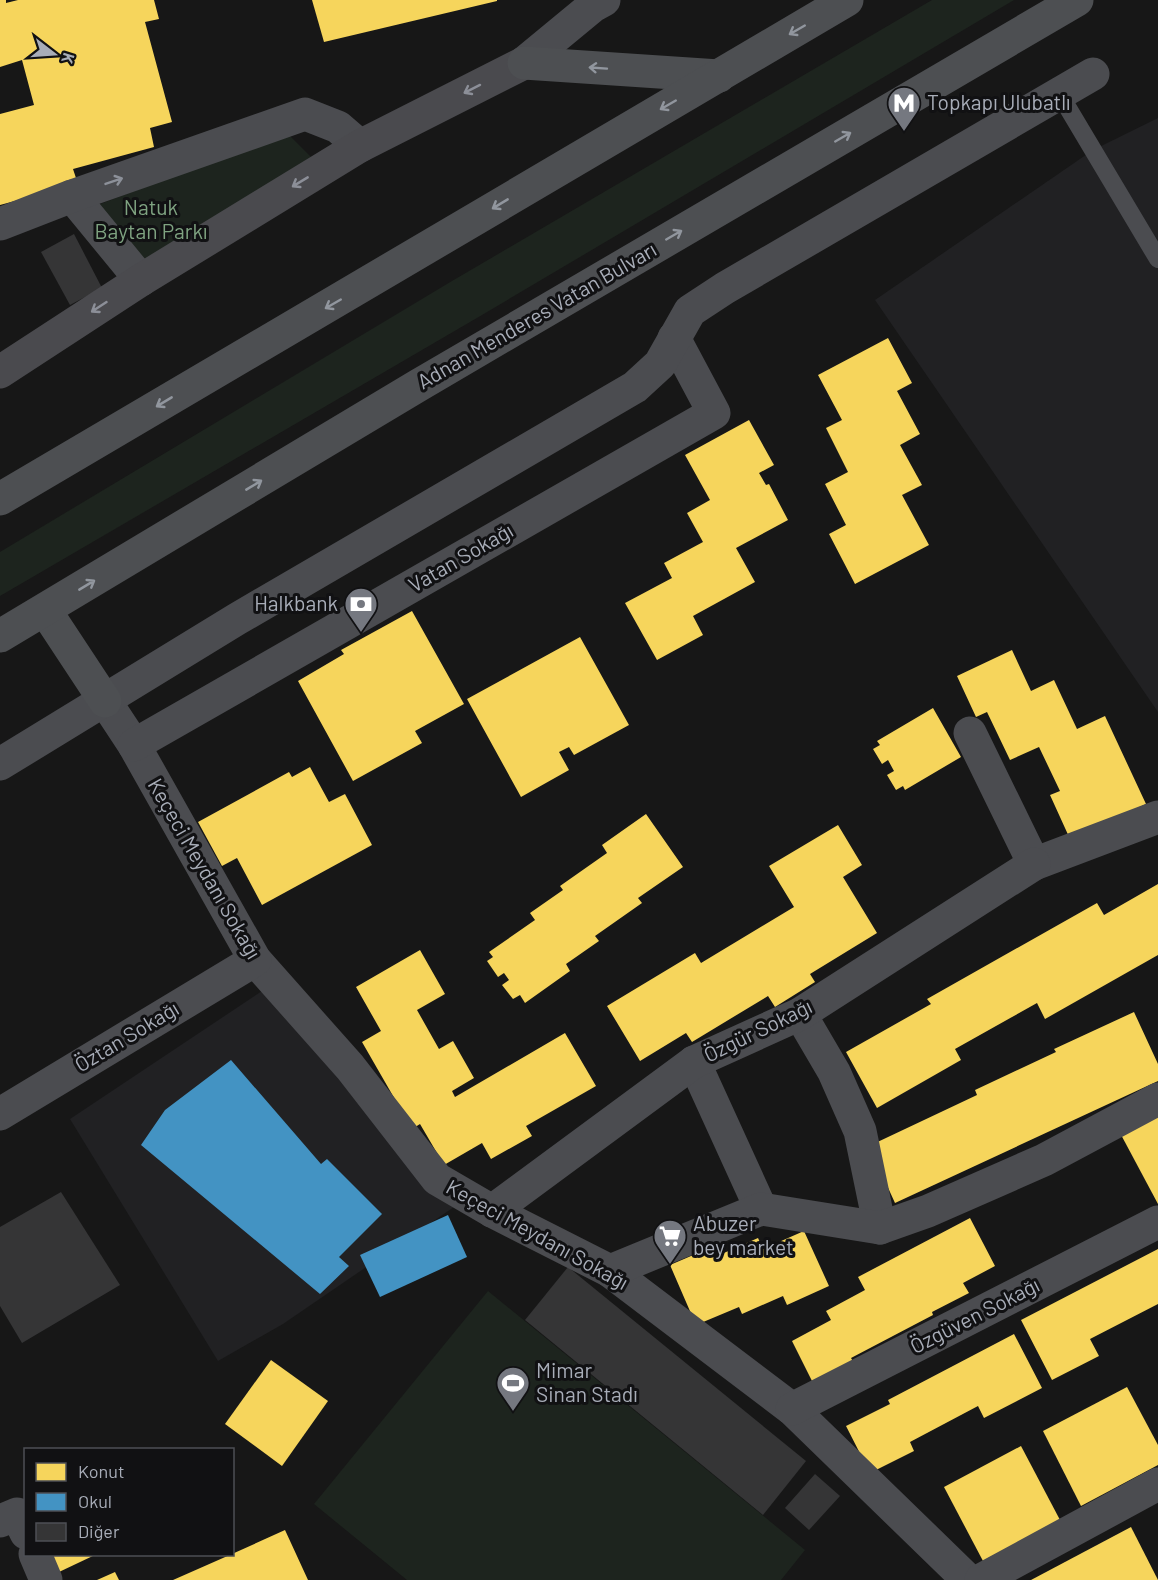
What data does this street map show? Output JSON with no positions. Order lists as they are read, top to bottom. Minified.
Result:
{"streets":{"main road":["Adnan Menderes Vatan Bulvarı"],"street":["Vatan Sokağı","Keçeci Meydanı Sokağı","Özgür Sokağı","Öztan Sokağı","Özgüven Sokağı"]},"crossings":[["Vatan Sokağı","Keçeci Meydanı Sokağı"],["Keçeci Meydanı Sokağı","Özgür Sokağı"],["Keçeci Meydanı Sokağı","Öztan Sokağı"],["Keçeci Meydanı Sokağı","Özgüven Sokağı"]],"parks":["Natuk Baytan Parkı"],"places":{"metro station":["Topkapı Ulubatlı"],"bank":["Halkbank"],"supermarket":["Abuzer bey market"],"sports":["Mimar Sinan Stadı"]},"legend":["Konut","Okul","Diğer"],"north":"right"}
